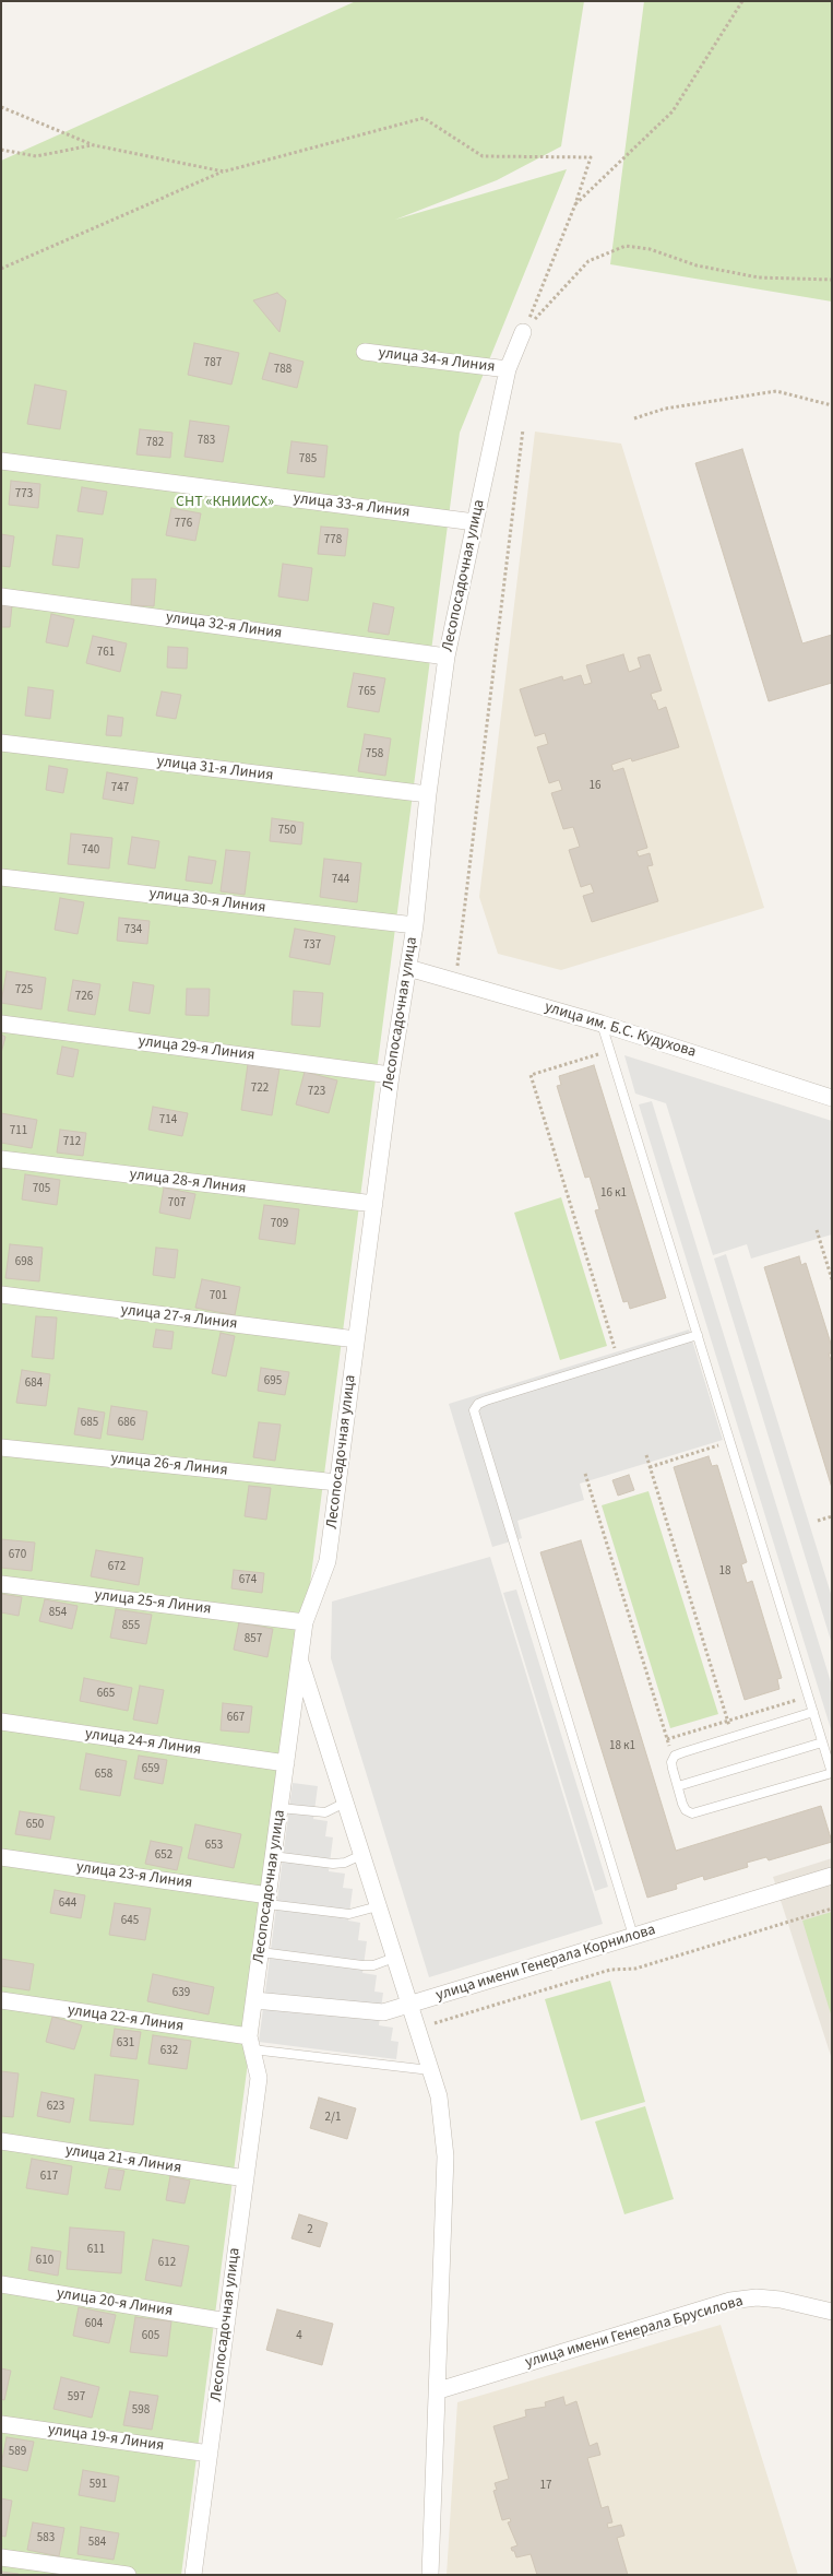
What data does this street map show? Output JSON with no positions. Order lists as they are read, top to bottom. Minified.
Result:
{"streets":{"street":["улица 34-я Линия","улица 33-я Линия","Лесопосадочная улица","улица 32-я Линия","улица 31-я Линия","улица 30-я Линия","улица им. Б.С. Кудухова","улица 29-я Линия","улица 28-я Линия","улица 27-я Линия","улица 26-я Линия","улица 25-я Линия","улица 24-я Линия","улица 23-я Линия","улица имени Генерала Корнилова","улица 22-я Линия","улица 21-я Линия","улица 20-я Линия","улица имени Генерала Брусилова","улица 19-я Линия"]},"crossings":[["улица 34-я Линия","Лесопосадочная улица"],["улица 33-я Линия","Лесопосадочная улица"],["Лесопосадочная улица","улица 32-я Линия"],["Лесопосадочная улица","улица 31-я Линия"],["Лесопосадочная улица","улица 30-я Линия"],["Лесопосадочная улица","улица им. Б.С. Кудухова"],["Лесопосадочная улица","улица 29-я Линия"],["Лесопосадочная улица","улица 28-я Линия"],["Лесопосадочная улица","улица 27-я Линия"],["Лесопосадочная улица","улица 26-я Линия"],["Лесопосадочная улица","улица 25-я Линия"],["Лесопосадочная улица","улица 24-я Линия"],["Лесопосадочная улица","улица 23-я Линия"],["Лесопосадочная улица","улица имени Генерала Корнилова"],["Лесопосадочная улица","улица 22-я Линия"],["Лесопосадочная улица","улица 21-я Линия"],["Лесопосадочная улица","улица 20-я Линия"],["Лесопосадочная улица","улица 19-я Линия"]],"parks":["СНТ «КНИИСХ»"],"house_numbers":["787","788","783","782","785","773","776","778","761","765","758","16","747","750","740","744","734","737","725","726","722","723","714","711","712","705","16 к1","707","709","698","701","695","684","685","686","670","672","18","674","854","855","857","665","667","18 к1","659","658","650","653","652","644","645","639","631","632","623","2/1","617","2","611","610","612","604","605","4","597","598","589","591","17","583","584"]}
